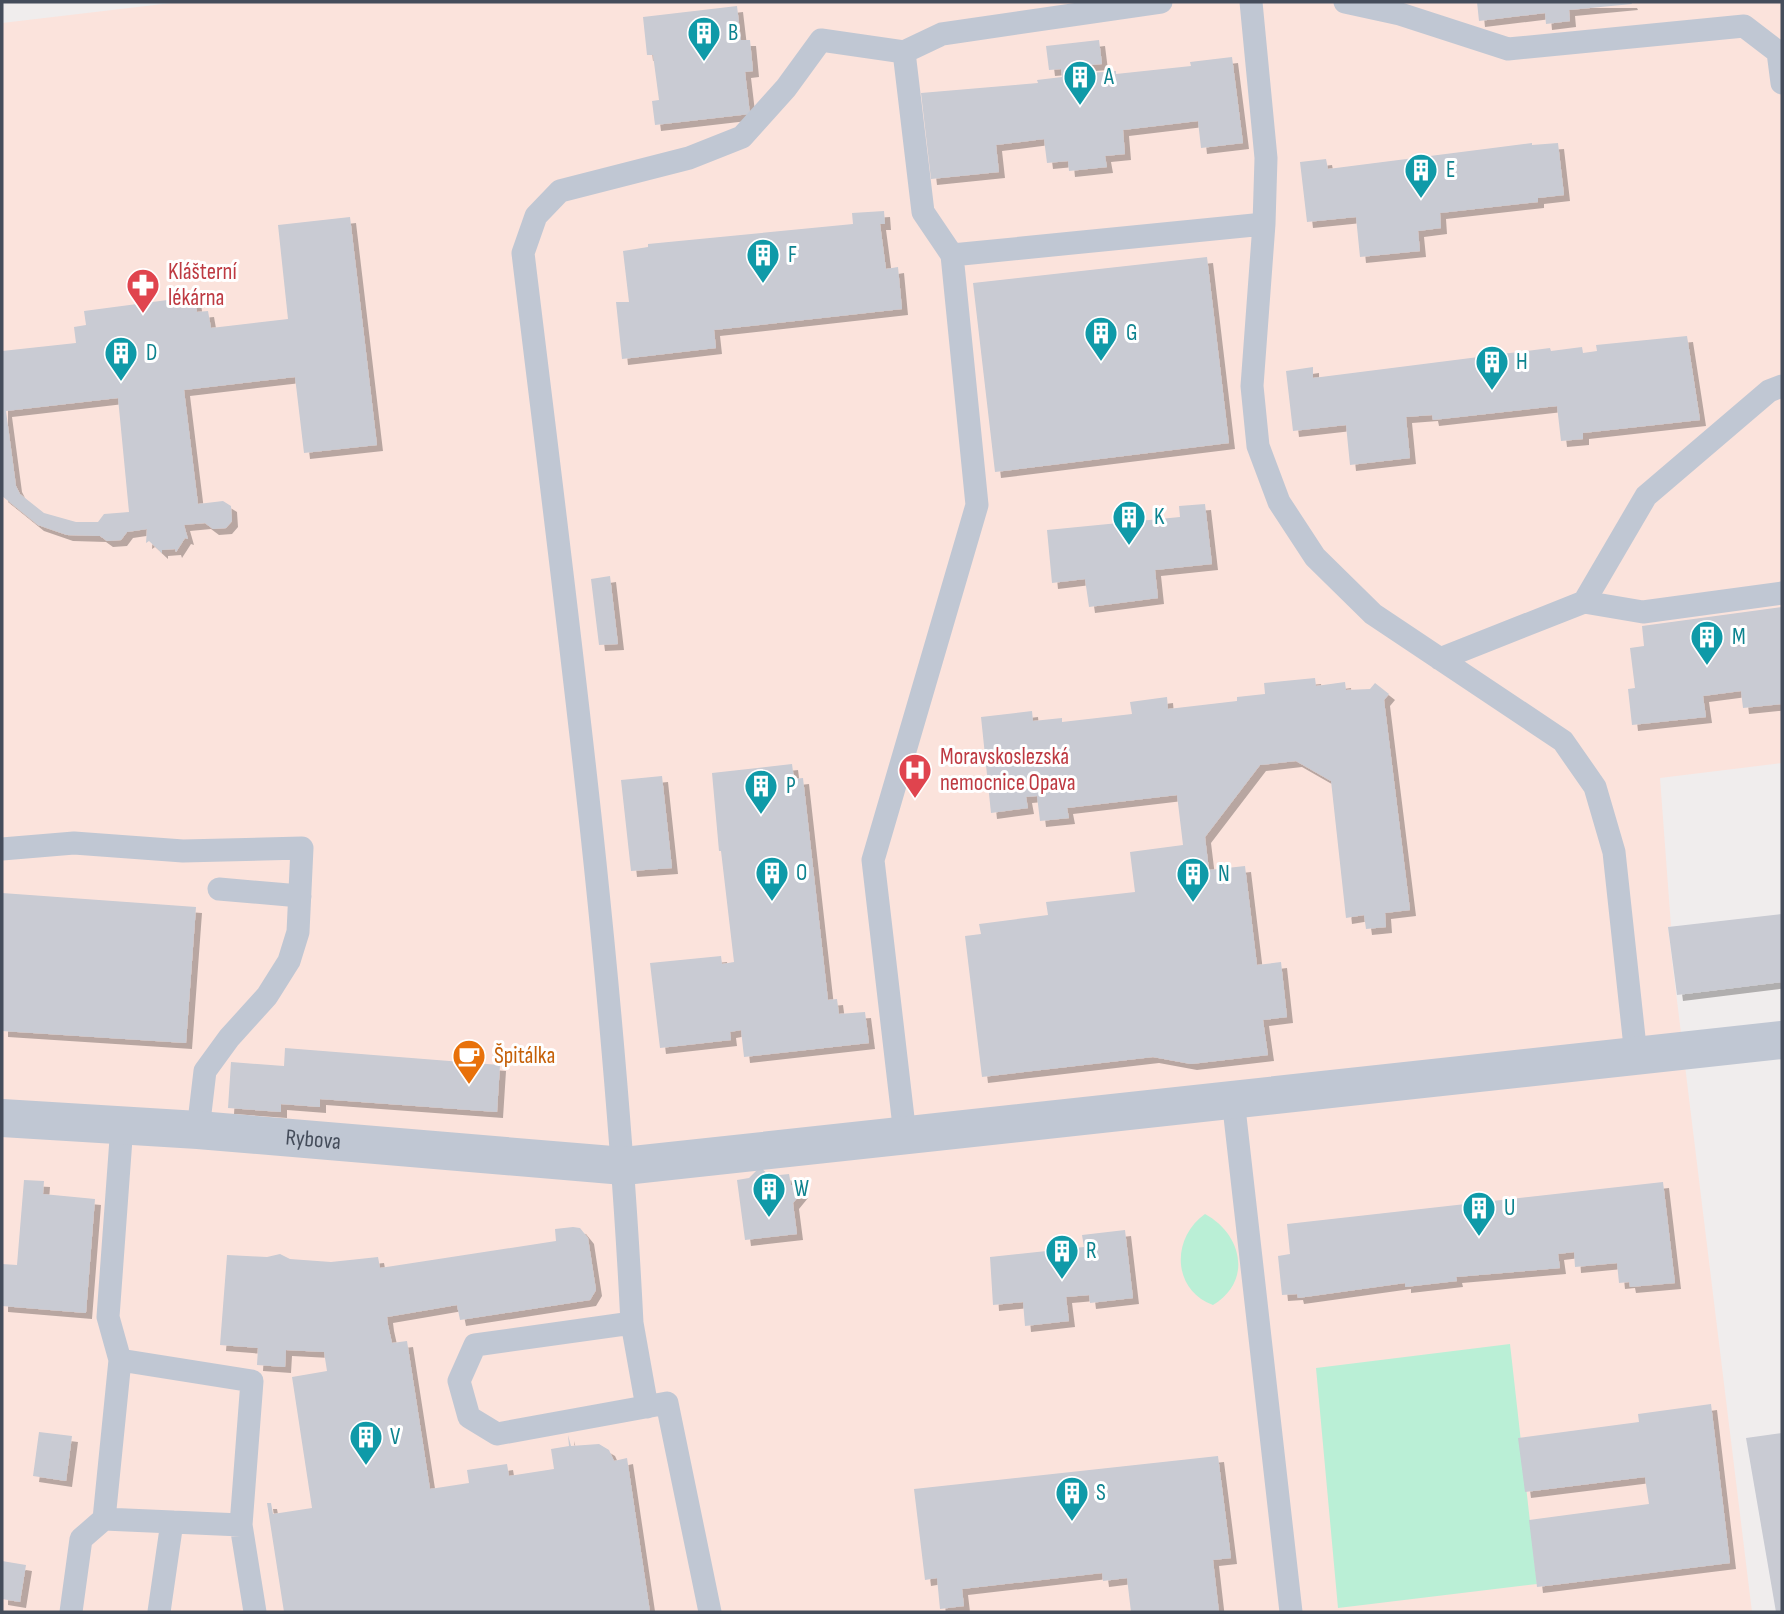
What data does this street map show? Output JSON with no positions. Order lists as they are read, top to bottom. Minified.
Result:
{"streets":{"street":["Rybova"]},"places":{"building":["B","A","E","F","G","D","H","K","M","P","O","N","W","U","R","V","S"],"pharmacy":["Klášterní lékárna"],"hospital":["Moravskoslezská nemocnice Opava"],"cafe":["Špitálka"]}}
